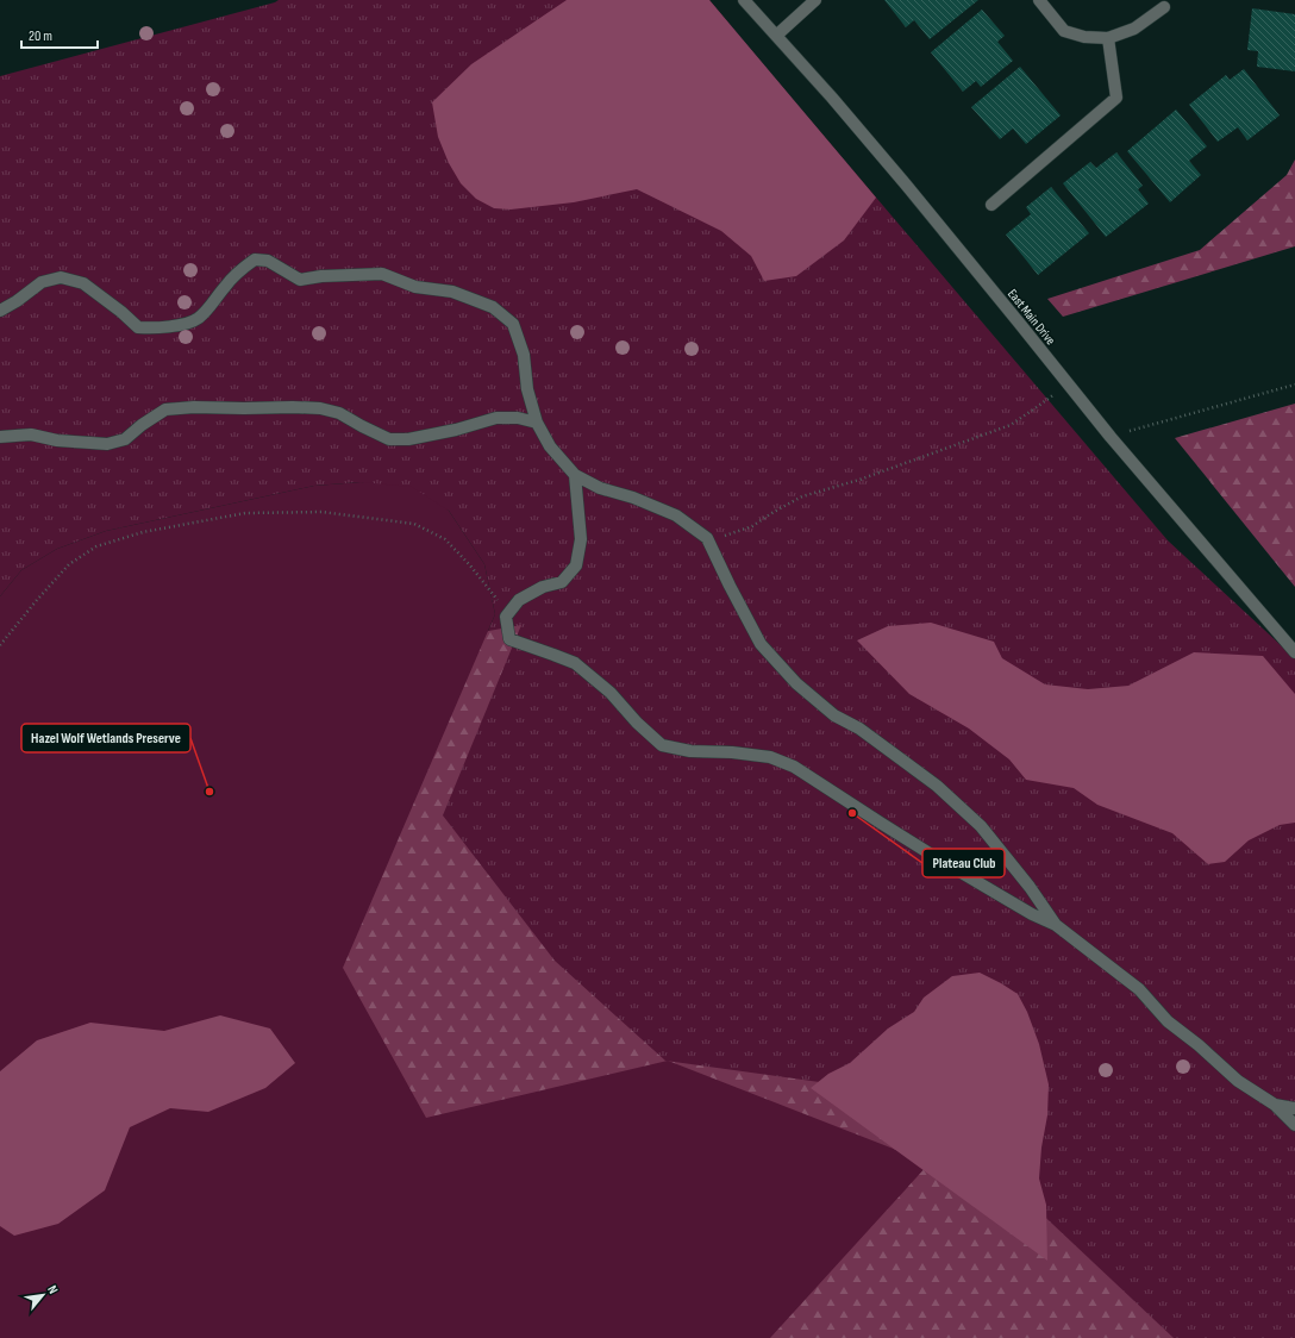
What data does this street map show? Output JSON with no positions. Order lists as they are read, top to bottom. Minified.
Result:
{"streets":{"street":["East Main Drive"]},"places":["Hazel Wolf Wetlands Preserve","Plateau Club"],"scale_bar":"20 m","north":"top right"}
